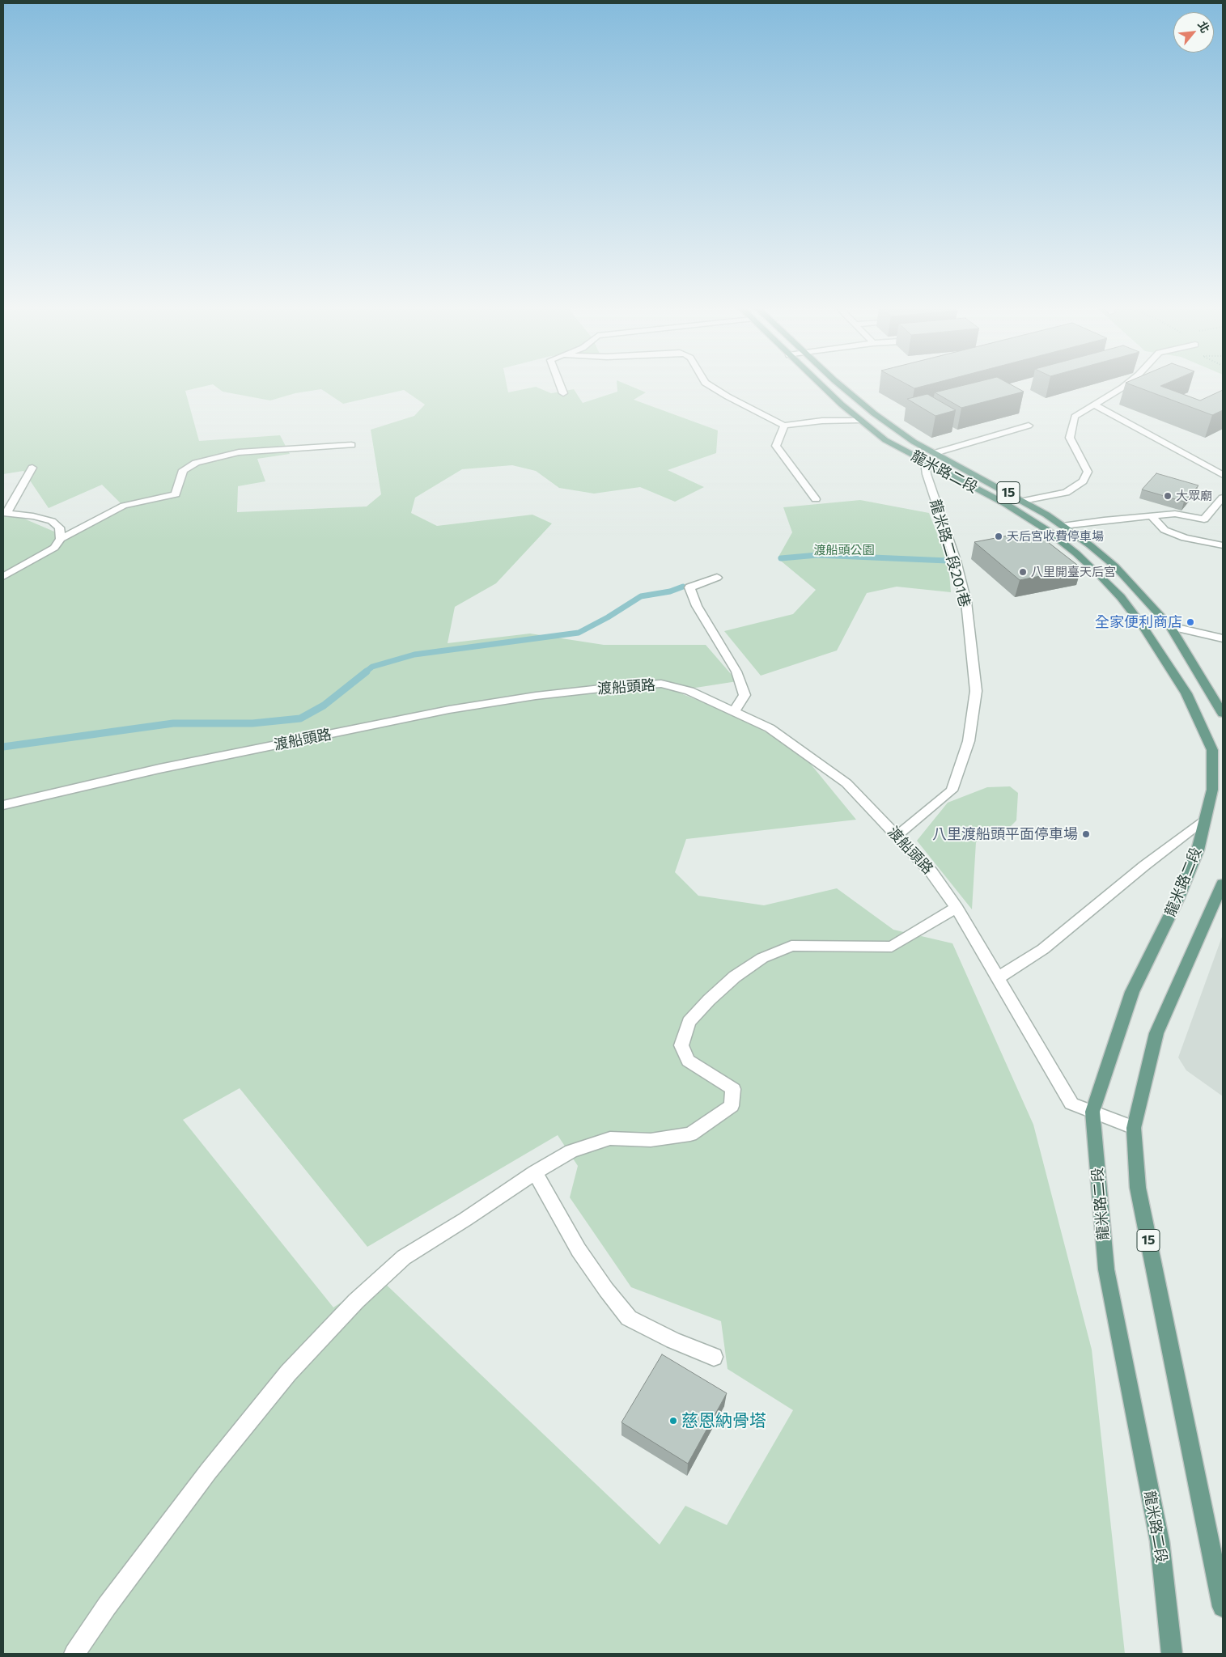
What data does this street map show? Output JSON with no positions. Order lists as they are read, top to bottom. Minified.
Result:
{"streets":{"main road":["龍米路二段","15"],"street":["龍米路二段201巷","渡船頭路"]},"crossings":[["龍米路二段","龍米路二段201巷"],["龍米路二段","渡船頭路"],["15","渡船頭路"],["龍米路二段201巷","渡船頭路"]],"parks":["渡船頭公園"],"places":["大眾廟","天后宮收費停車場","八里開臺天后宮","全家便利商店","八里渡船頭平面停車場","慈恩納骨塔"],"north":"top right"}
